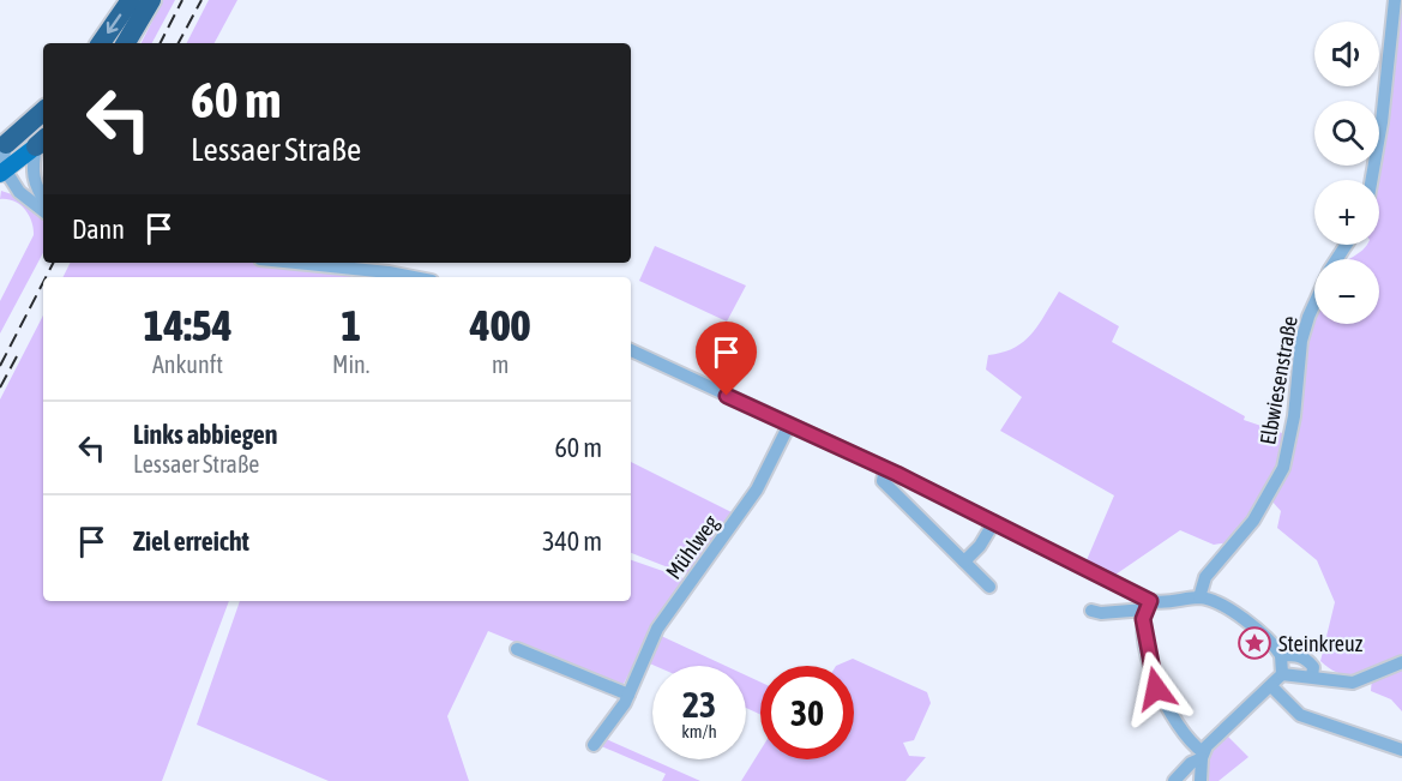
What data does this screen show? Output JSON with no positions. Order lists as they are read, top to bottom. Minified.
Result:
{"streets":{"street":["Elbwiesenstraße","Mühlweg"]},"places":{"place":["Steinkreuz"]},"page":{"map_buttons":["+","−"],"turn":["60 m","Lessaer Straße"],"then":"Dann","eta":["14:54","Ankunft","1","Min.","400","m"],"list":[{"name":"Links abbiegen","note":"Lessaer Straße","value":"60 m"},{"name":"Ziel erreicht","value":"340 m"}],"speed":"23 km/h","limit":"30"}}
